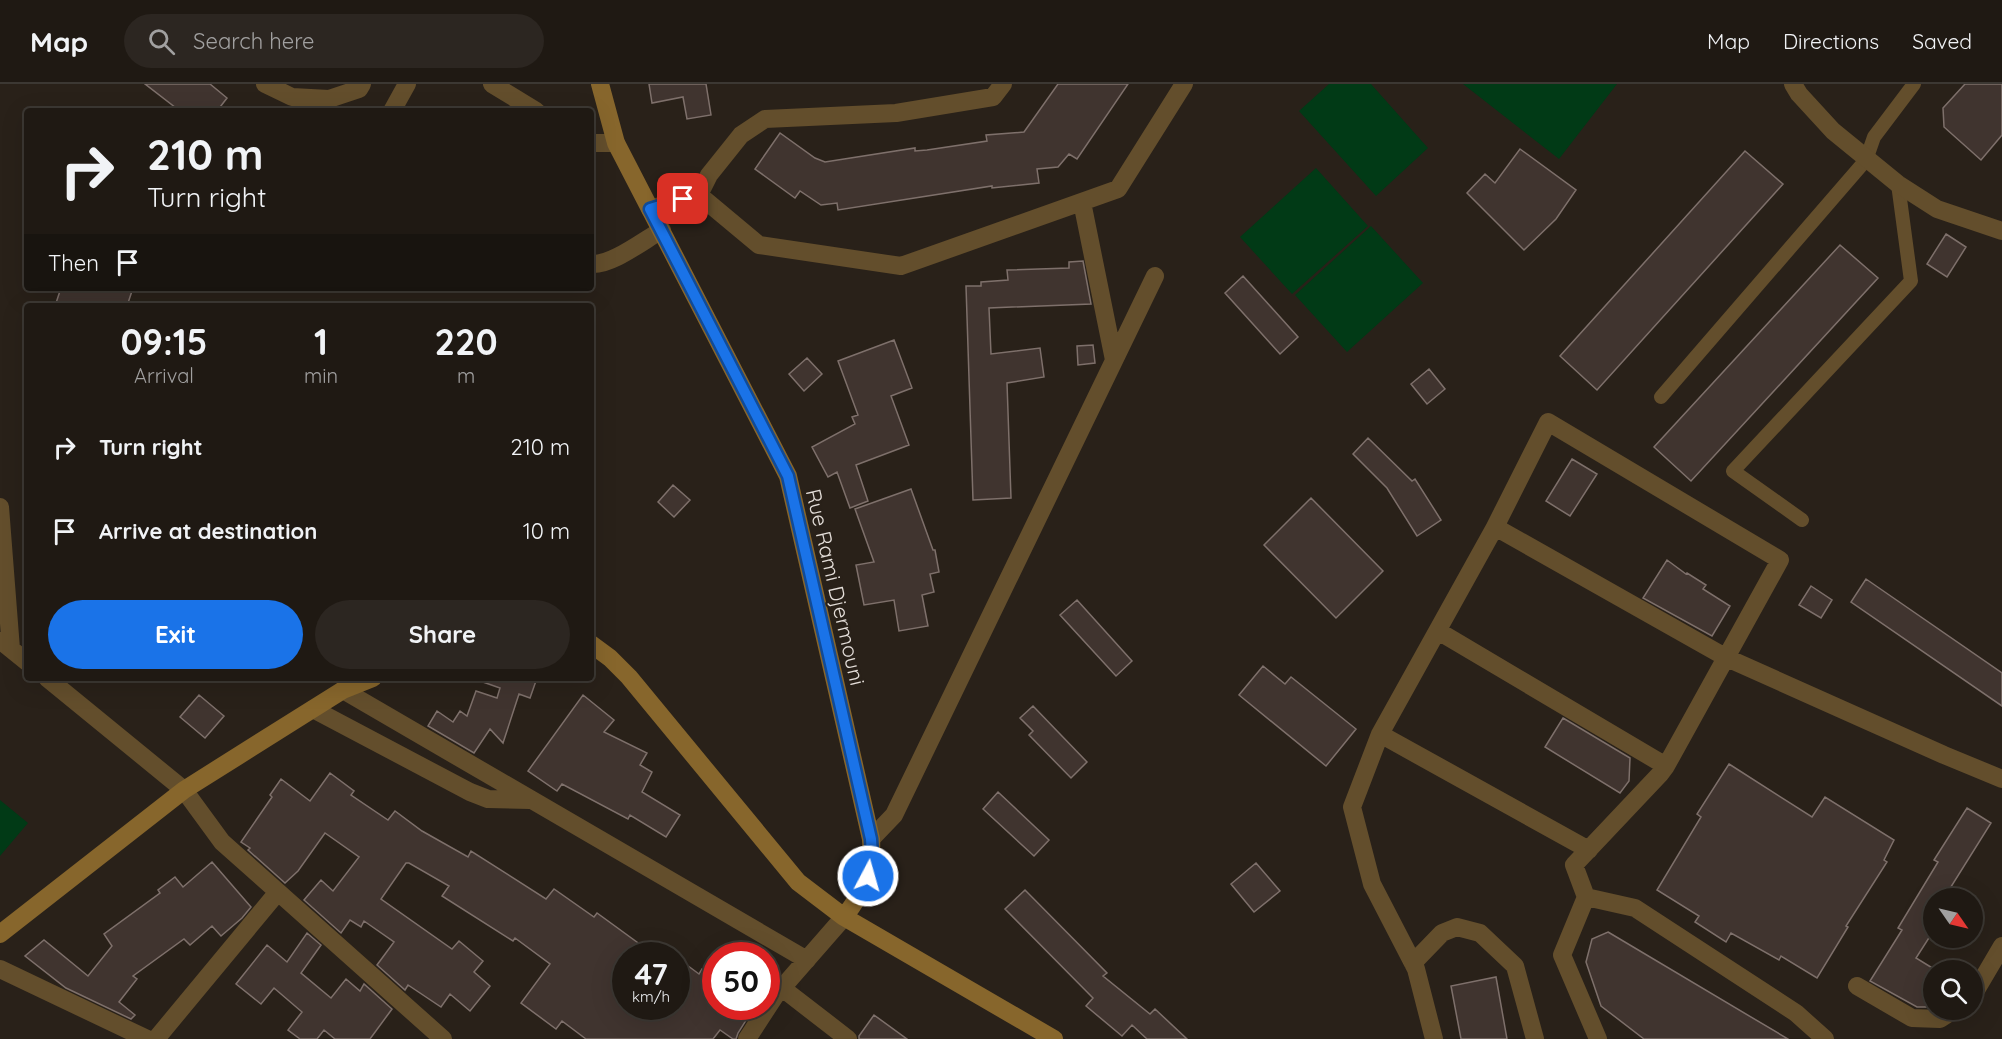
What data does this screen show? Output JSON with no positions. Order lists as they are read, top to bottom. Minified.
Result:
{"streets":{"main road":["Rue Rami Djermouni"]},"north":"bottom right","page":{"header":"Map","search":"Search here","nav":["Map","Directions","Saved"],"turn":["210 m","Turn right"],"then":"Then","eta":["09:15","Arrival","1","min","220","m"],"list":[{"name":"Turn right","value":"210 m"},{"name":"Arrive at destination","value":"10 m"}],"buttons":["Exit","Share"],"speed":"47 km/h","limit":"50"}}
